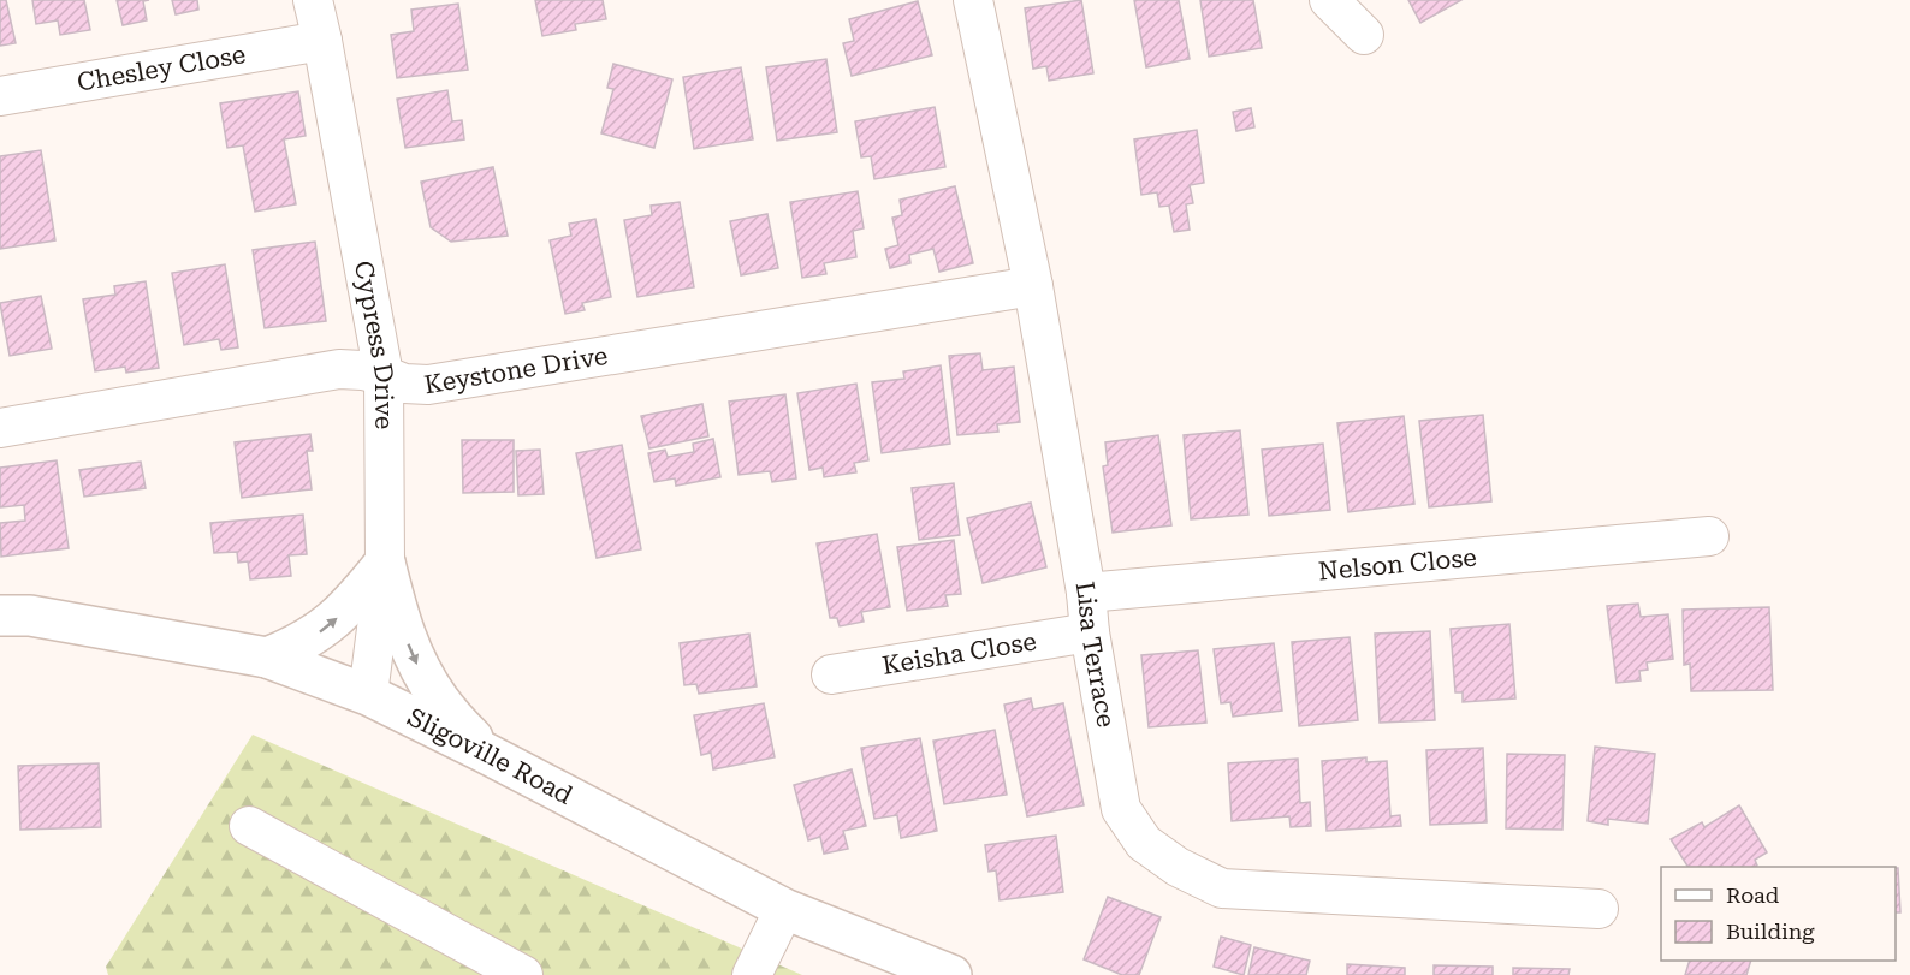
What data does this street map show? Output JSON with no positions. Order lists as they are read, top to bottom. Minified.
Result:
{"streets":{"street":["Chesley Close","Cypress Drive","Keystone Drive","Nelson Close","Keisha Close","Lisa Terrace","Sligoville Road"]},"crossings":[["Chesley Close","Cypress Drive"],["Cypress Drive","Keystone Drive"],["Cypress Drive","Sligoville Road"],["Keystone Drive","Lisa Terrace"],["Nelson Close","Lisa Terrace"],["Keisha Close","Lisa Terrace"]],"legend":["Road","Building"]}
